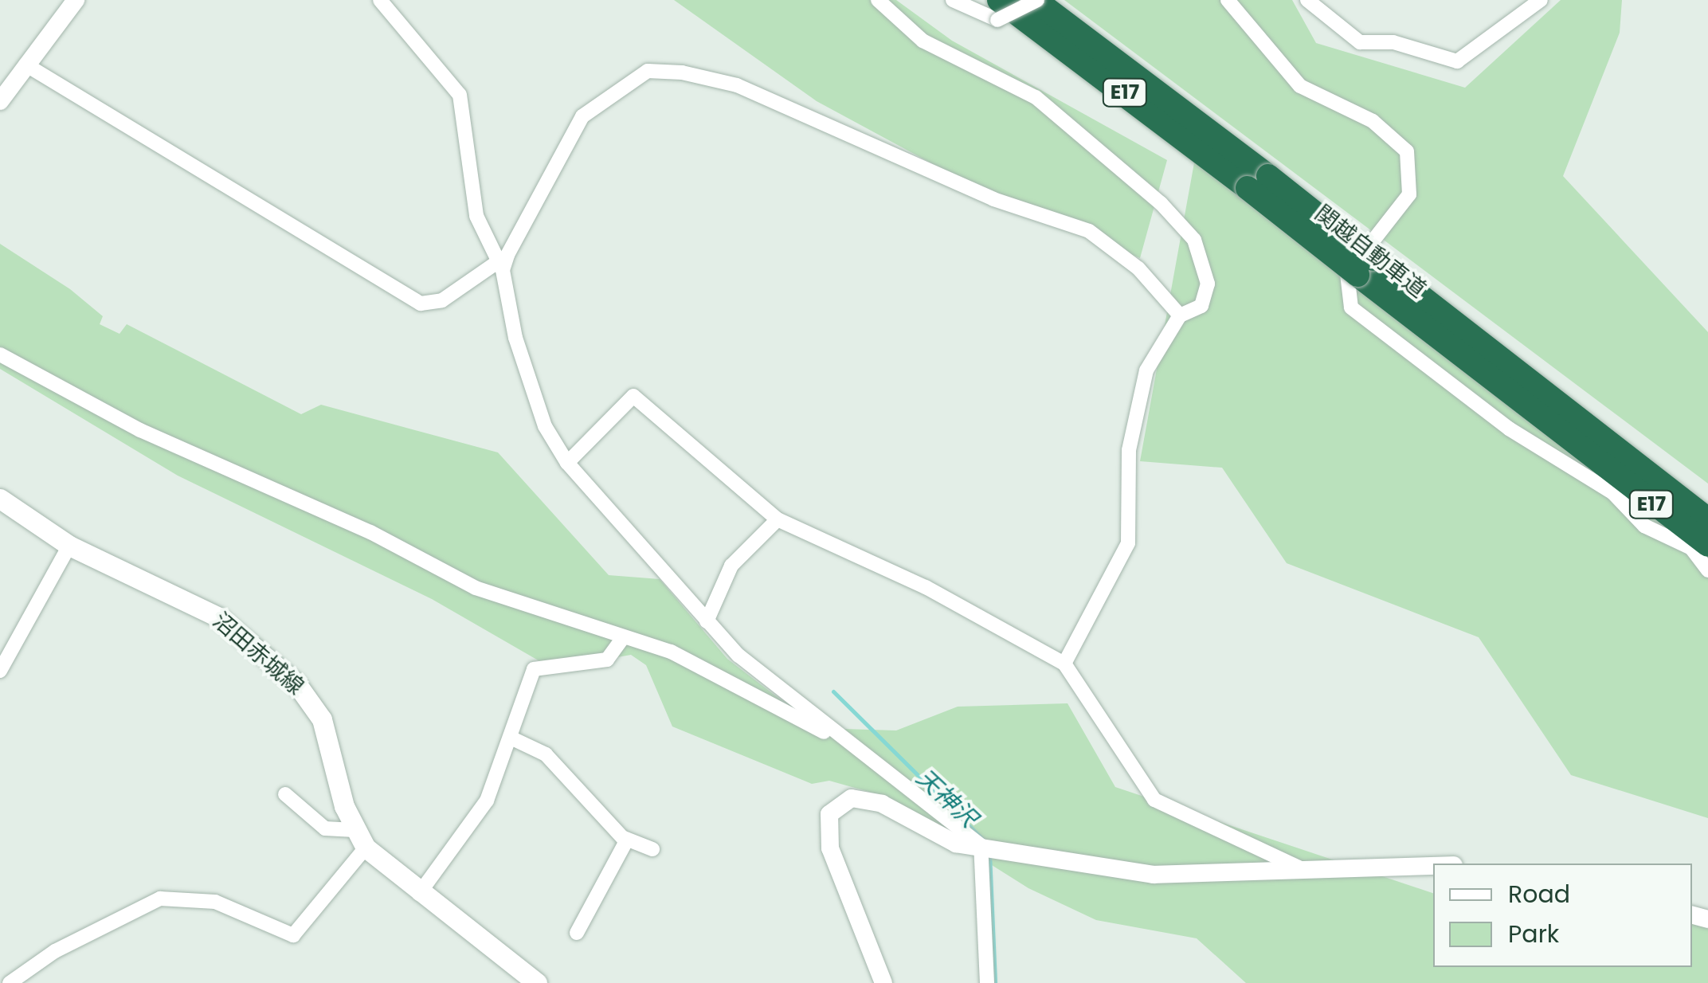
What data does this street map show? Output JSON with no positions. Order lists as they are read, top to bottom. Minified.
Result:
{"streets":{"highway":["E17","関越自動車道"],"main road":["沼田赤城線"]},"water":["天神沢"],"legend":["Road","Park"]}
